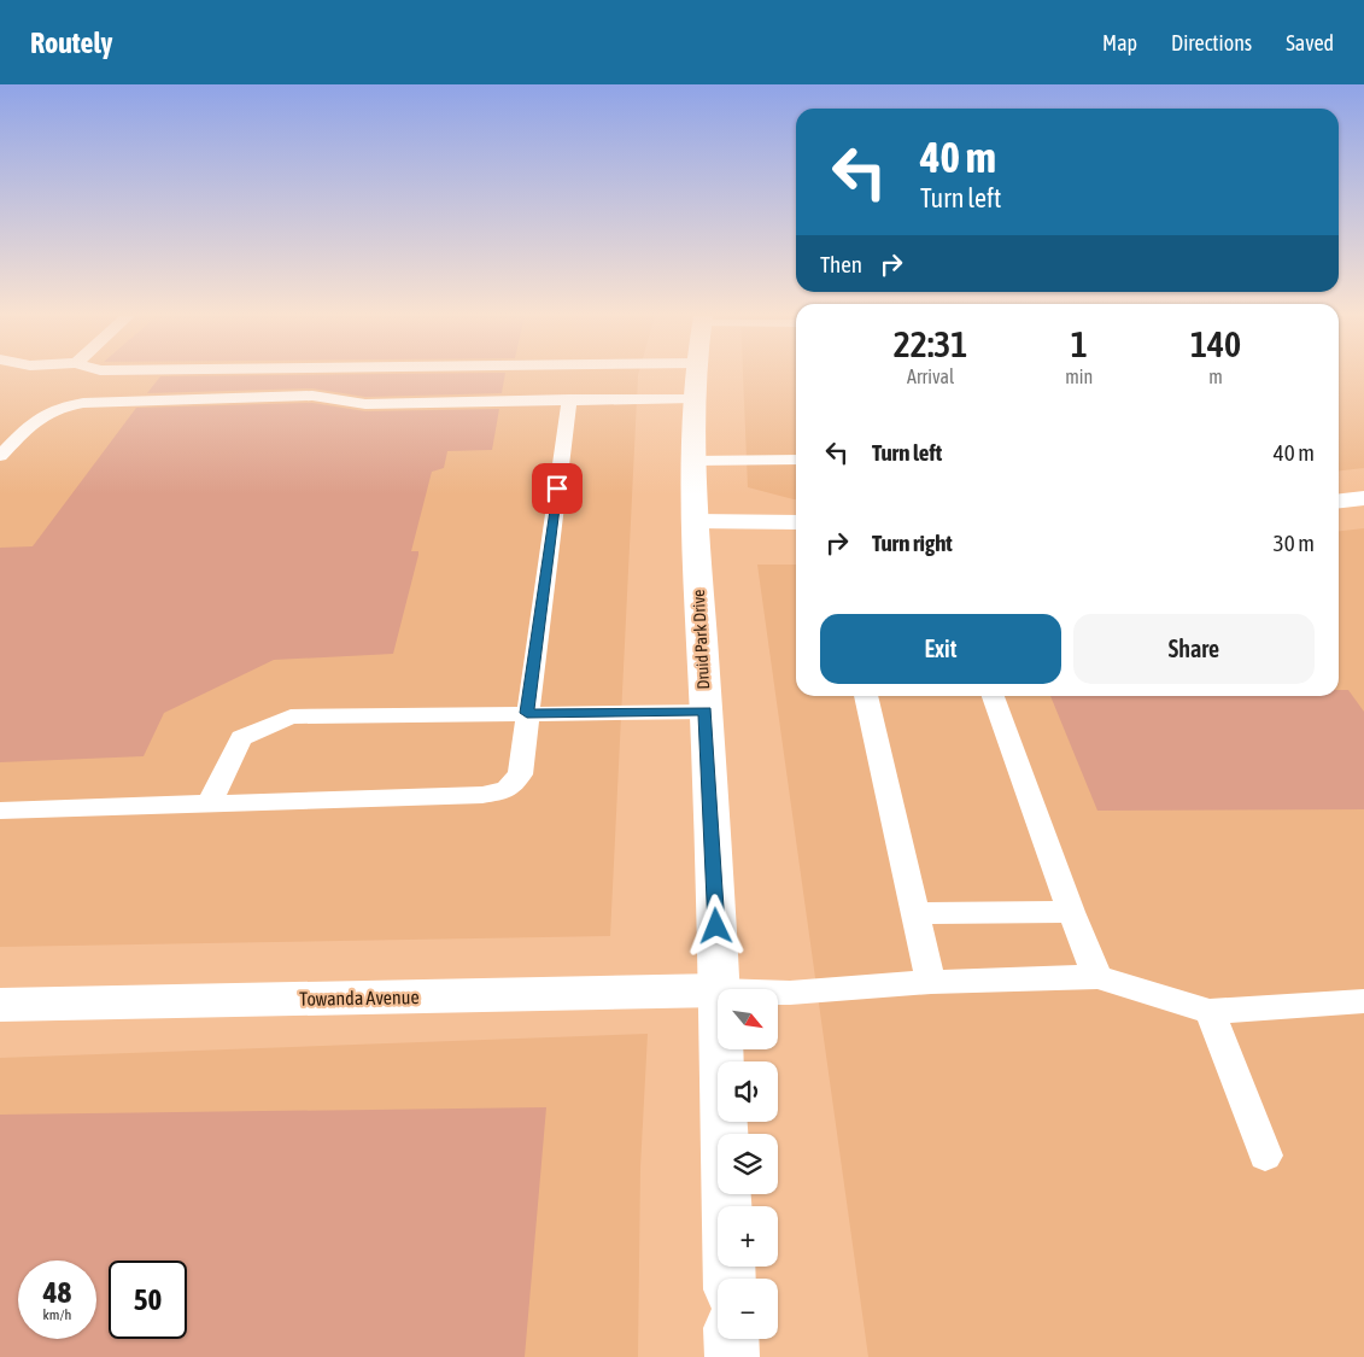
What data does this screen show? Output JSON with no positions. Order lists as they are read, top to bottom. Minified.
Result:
{"streets":{"main road":["Druid Park Drive","Towanda Avenue"]},"north":"bottom right","page":{"header":"Routely","nav":["Map","Directions","Saved"],"turn":["40 m","Turn left"],"then":"Then","eta":["22:31","Arrival","1","min","140","m"],"list":[{"name":"Turn left","value":"40 m"},{"name":"Turn right","value":"30 m"}],"buttons":["Exit","Share"],"map_buttons":["+","−"],"speed":"48 km/h","limit":"50"}}
